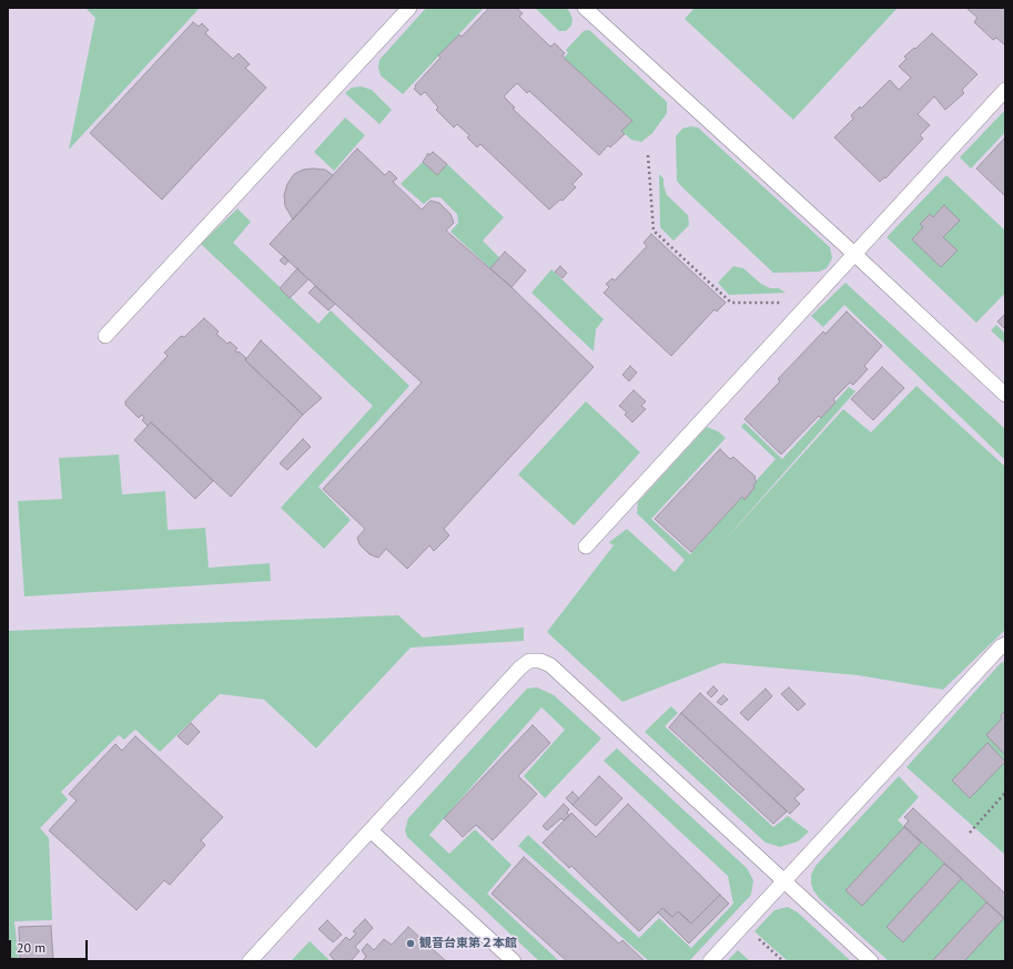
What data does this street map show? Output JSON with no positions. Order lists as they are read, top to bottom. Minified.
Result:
{"places":["観音台東第２本館"],"scale_bar":"20 m"}
